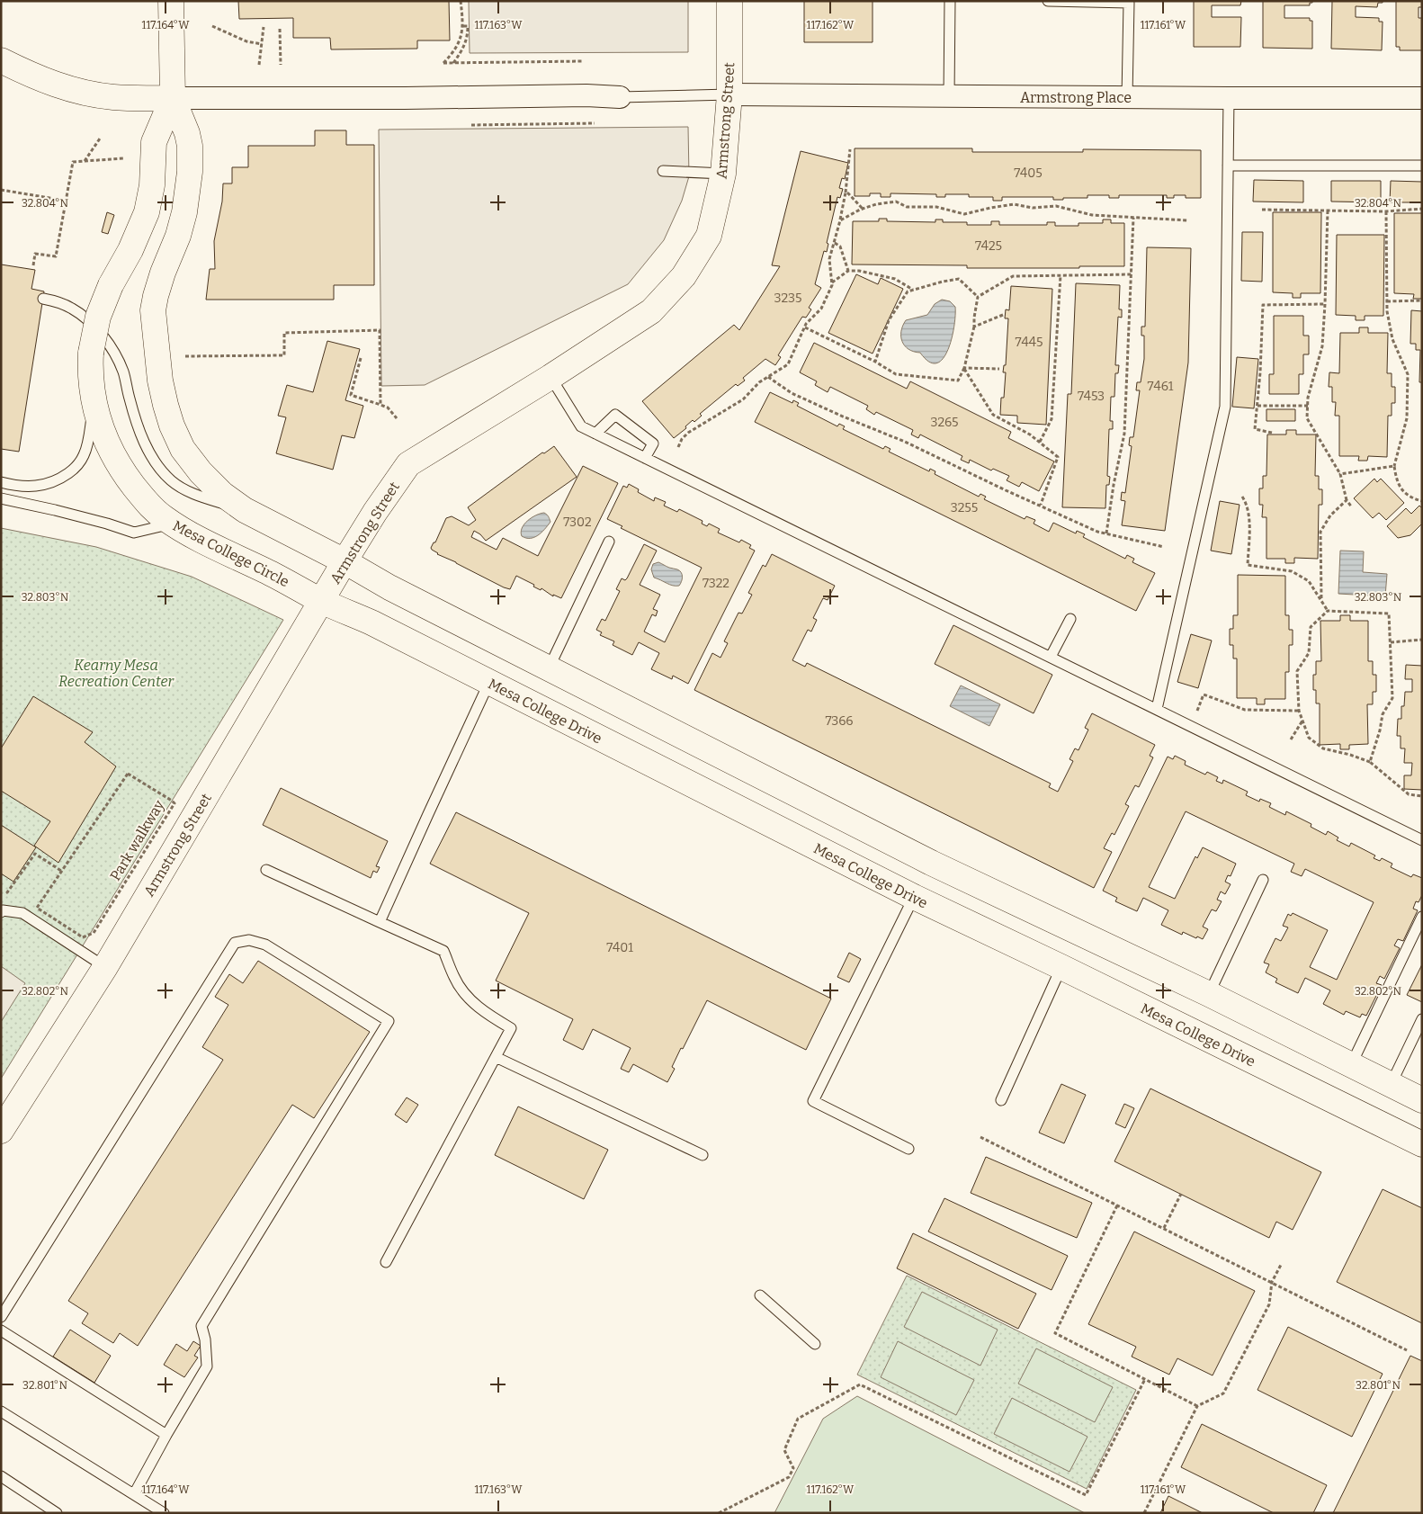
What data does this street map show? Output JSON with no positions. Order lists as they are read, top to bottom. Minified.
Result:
{"streets":{"street":["Armstrong Place","Armstrong Street","Mesa College Circle","Mesa College Drive"],"path":["Park walkway"]},"crossings":[["Armstrong Place","Armstrong Street"],["Armstrong Street","Mesa College Circle"],["Armstrong Street","Mesa College Drive"],["Mesa College Circle","Mesa College Drive"]],"parks":["Kearny Mesa Recreation Center"],"house_numbers":["7405","7425","3235","7445","7461","7453","3265","3255","7302","7322","7366","7401"],"coordinates":["117.164°W","117.163°W","117.162°W","117.161°W","32.804°N","32.803°N","32.802°N","32.801°N"]}
